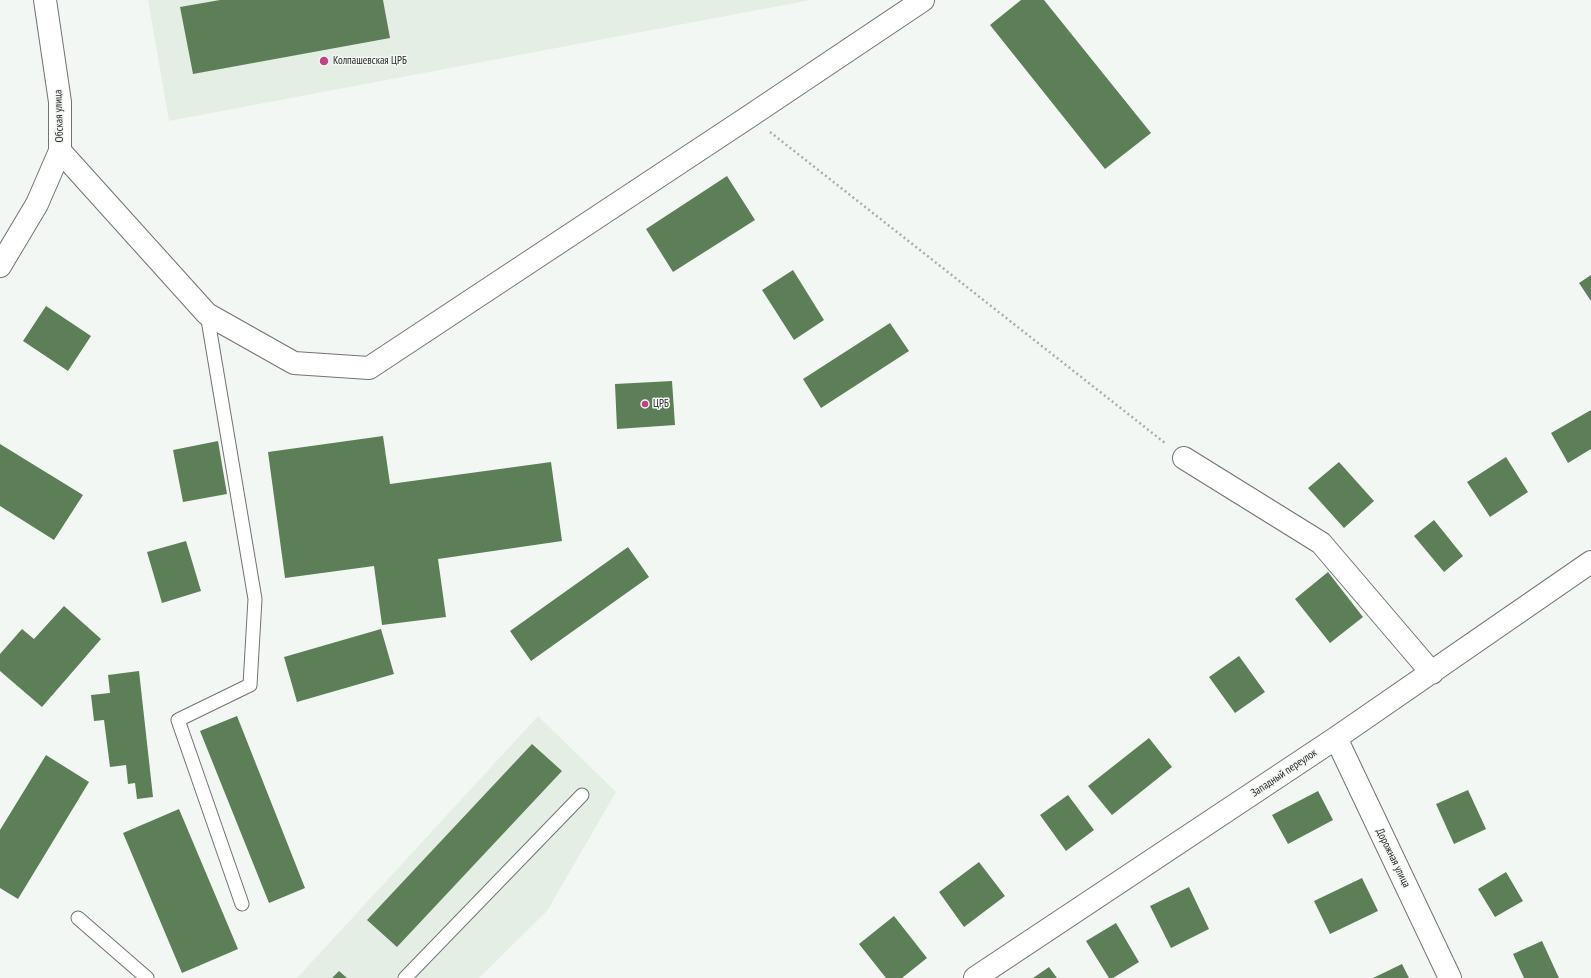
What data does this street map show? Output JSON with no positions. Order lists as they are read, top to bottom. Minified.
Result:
{"streets":{"street":["Обская улица","Западный переулок","Дорожная улица"]},"crossings":[["Западный переулок","Дорожная улица"]],"places":["Колпашевская ЦРБ","ЦРБ"]}
